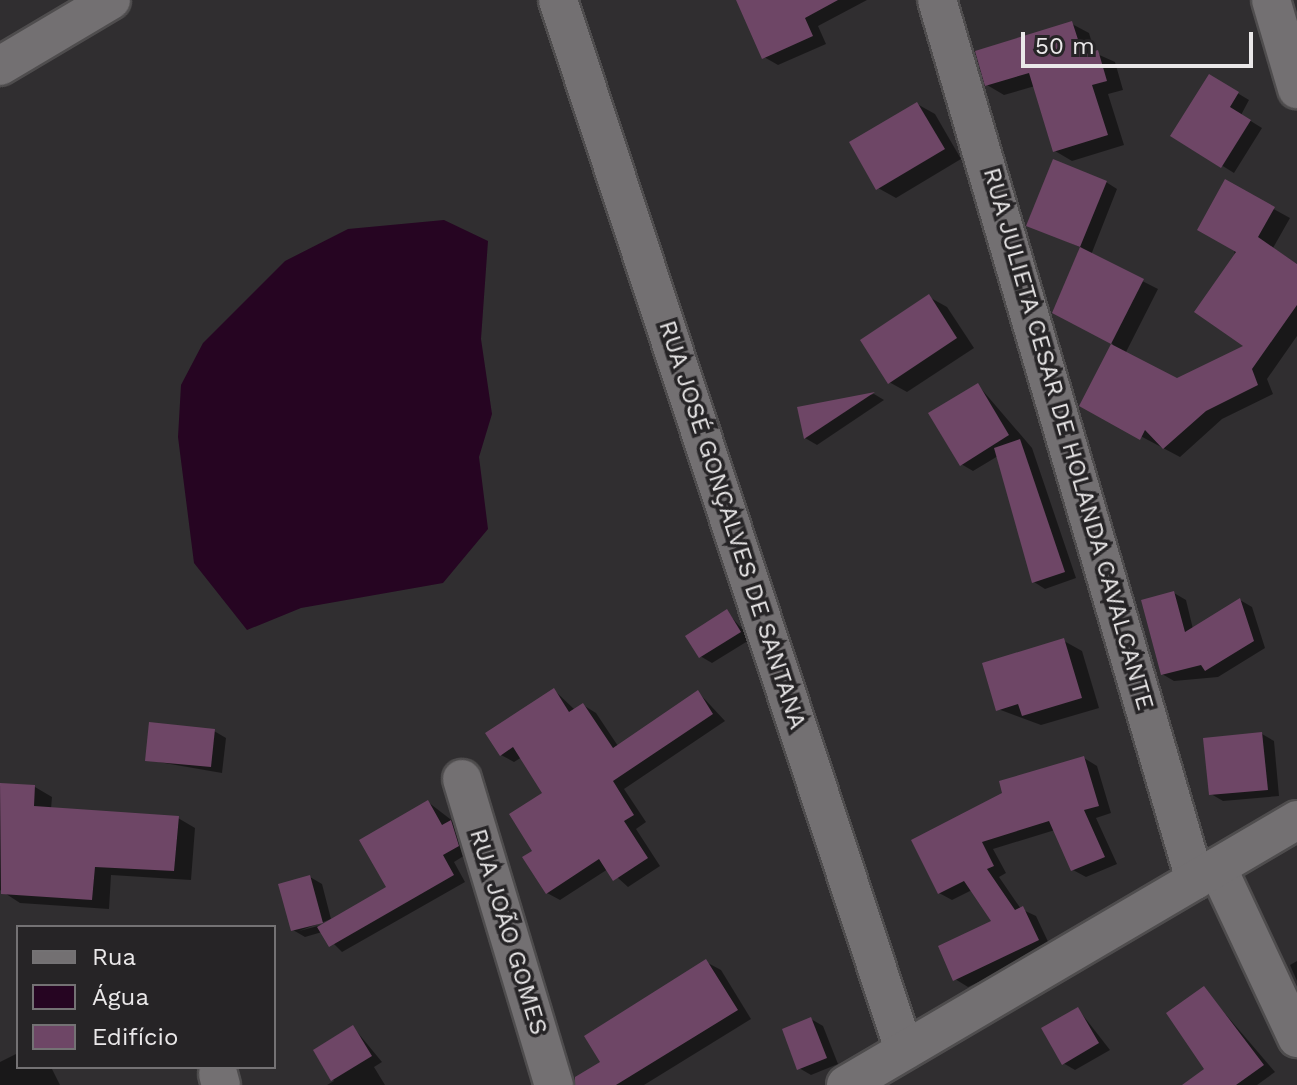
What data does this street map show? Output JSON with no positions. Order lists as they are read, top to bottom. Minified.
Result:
{"streets":{"street":["RUA JULIETA CESAR DE HOLANDA CAVALCANTE","RUA JOSÉ GONÇALVES DE SANTANA","RUA JOÃO GOMES"]},"legend":["Rua","Água","Edifício"],"scale_bar":"50 m"}
